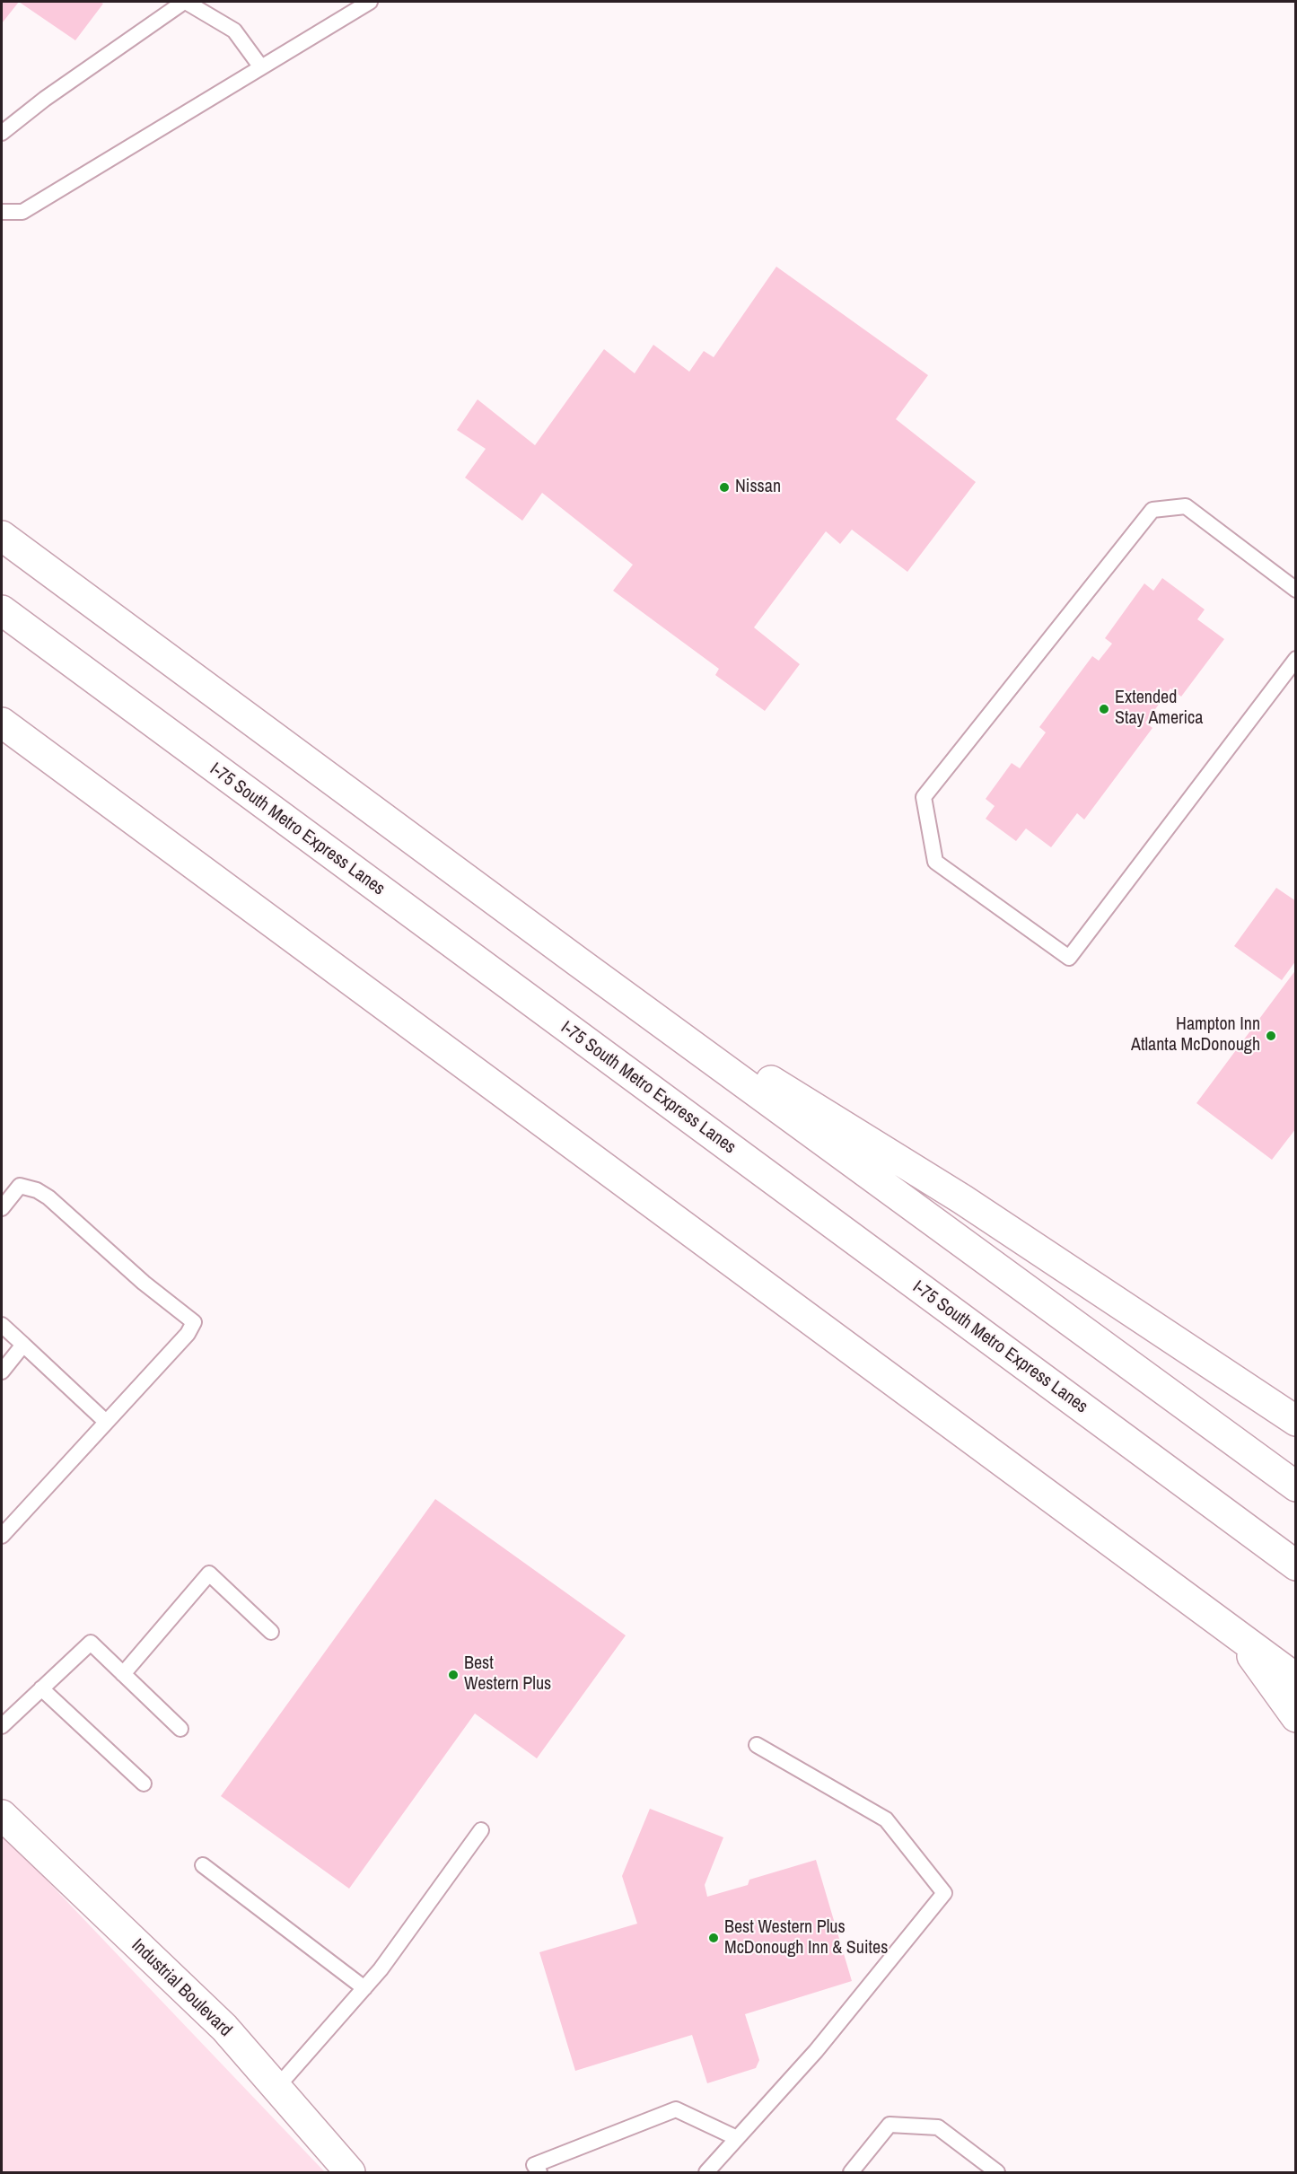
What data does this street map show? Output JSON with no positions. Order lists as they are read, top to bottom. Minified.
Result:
{"streets":{"main road":["I-75 South Metro Express Lanes","Industrial Boulevard"]},"places":["Nissan","Extended Stay America","Hampton Inn Atlanta McDonough","Best Western Plus","Best Western Plus McDonough Inn & Suites"]}
